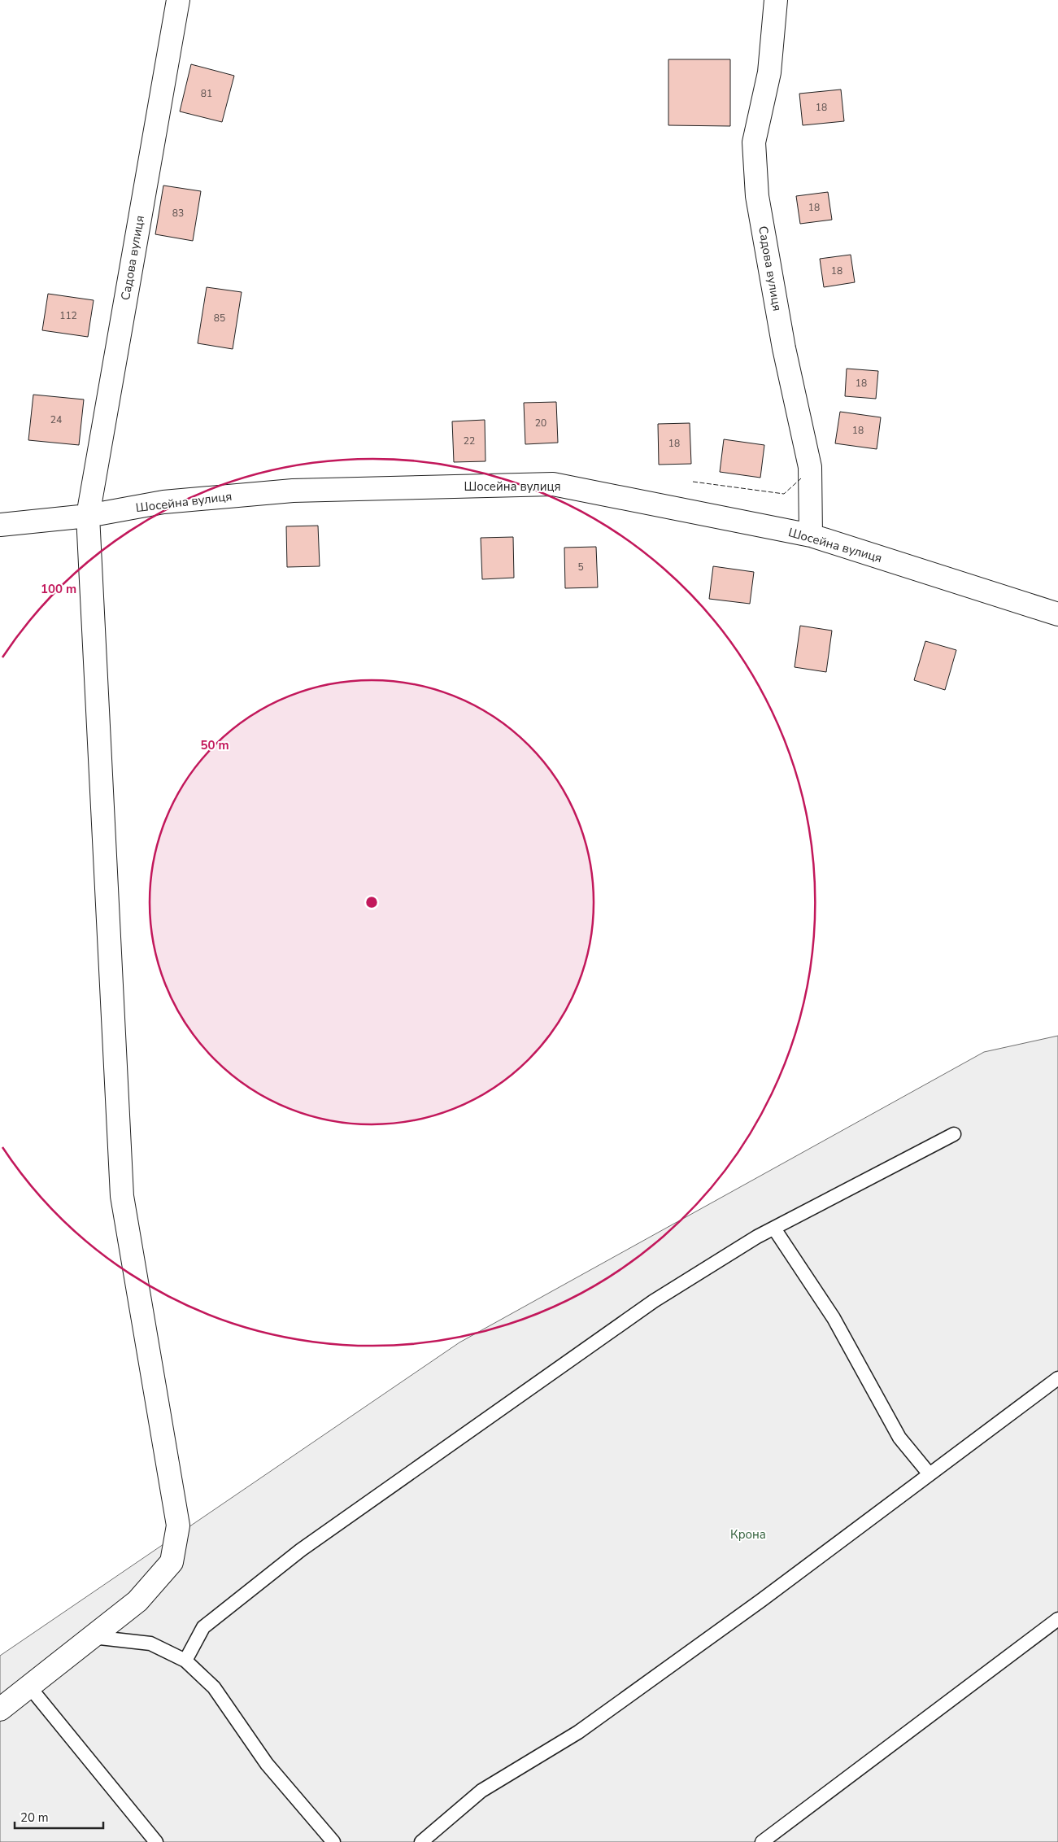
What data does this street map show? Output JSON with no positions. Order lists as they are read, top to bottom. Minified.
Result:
{"streets":{"street":["Садова вулиця","Шосейна вулиця"]},"crossings":[["Садова вулиця","Шосейна вулиця"]],"parks":["Крона"],"house_numbers":["81","18","18","83","18","112","85","18","24","20","18","22","18","5"],"scale_bar":"20 m","rings":["100 m","50 m"]}
